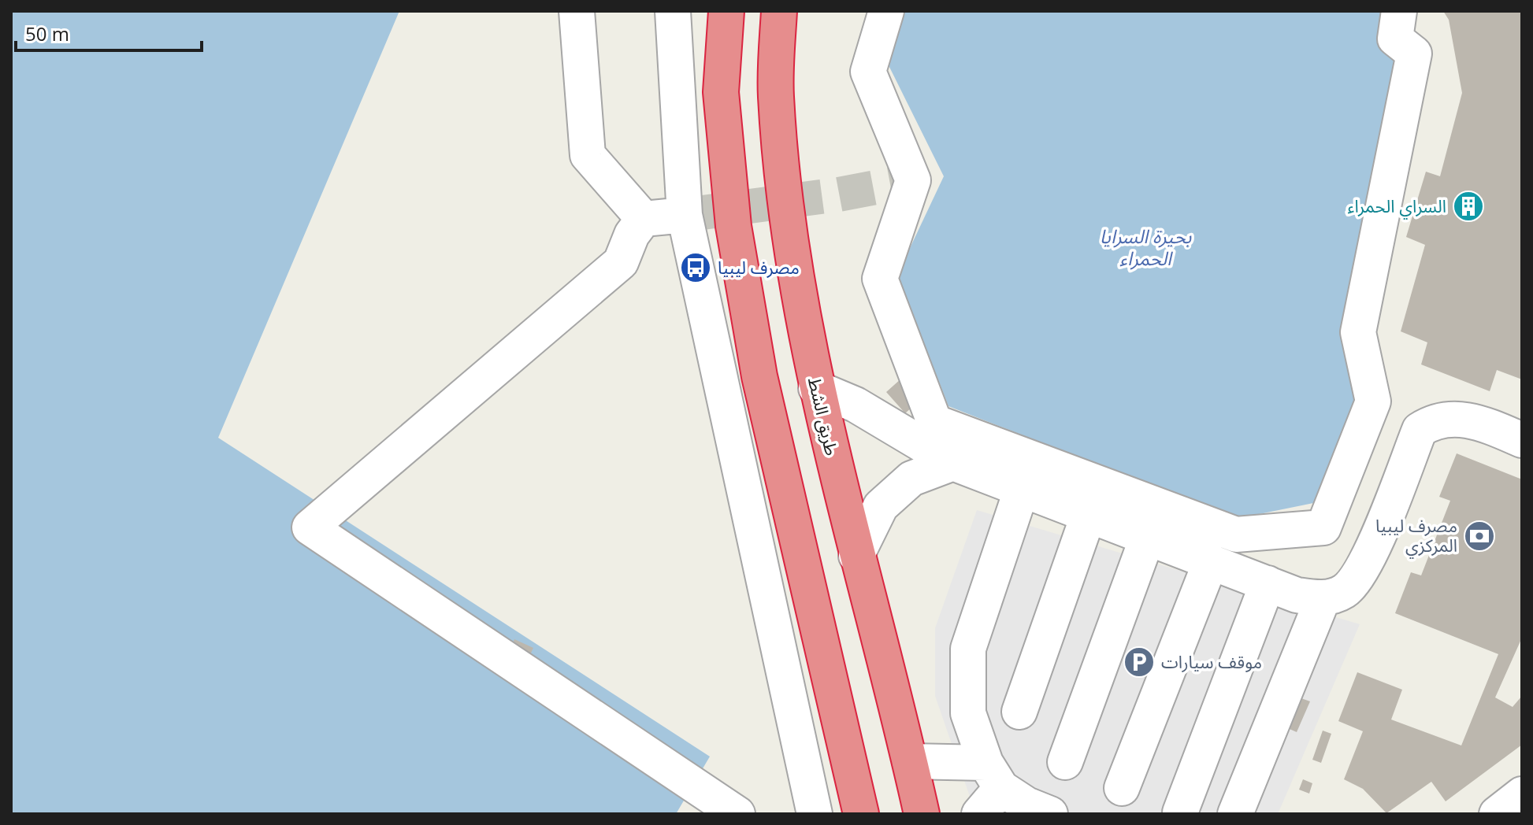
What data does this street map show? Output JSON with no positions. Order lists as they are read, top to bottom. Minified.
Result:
{"streets":{"highway":["طريق الشط"]},"water":["بحيرة السرايا الحمراء"],"places":{"building":["السراي الحمراء"],"bus stop":["مصرف ليبيا"],"bank":["مصرف ليبيا المركزي"],"parking":["موقف سيارات"]},"scale_bar":"50 m"}
